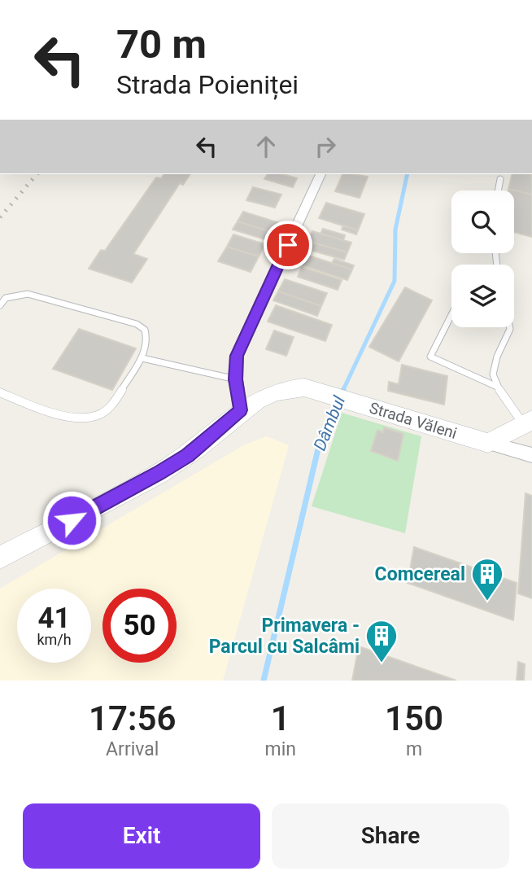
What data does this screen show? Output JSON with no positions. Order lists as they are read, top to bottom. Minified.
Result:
{"streets":{"main road":["Strada Văleni"]},"water":["Dâmbul"],"places":{"building":["Comcereal","Primavera - Parcul cu Salcâmi"]},"page":{"turn":["70 m","Strada Poieniței"],"speed":"41 km/h","limit":"50","eta":["17:56","Arrival","1","min","150","m"],"buttons":["Exit","Share"]}}
